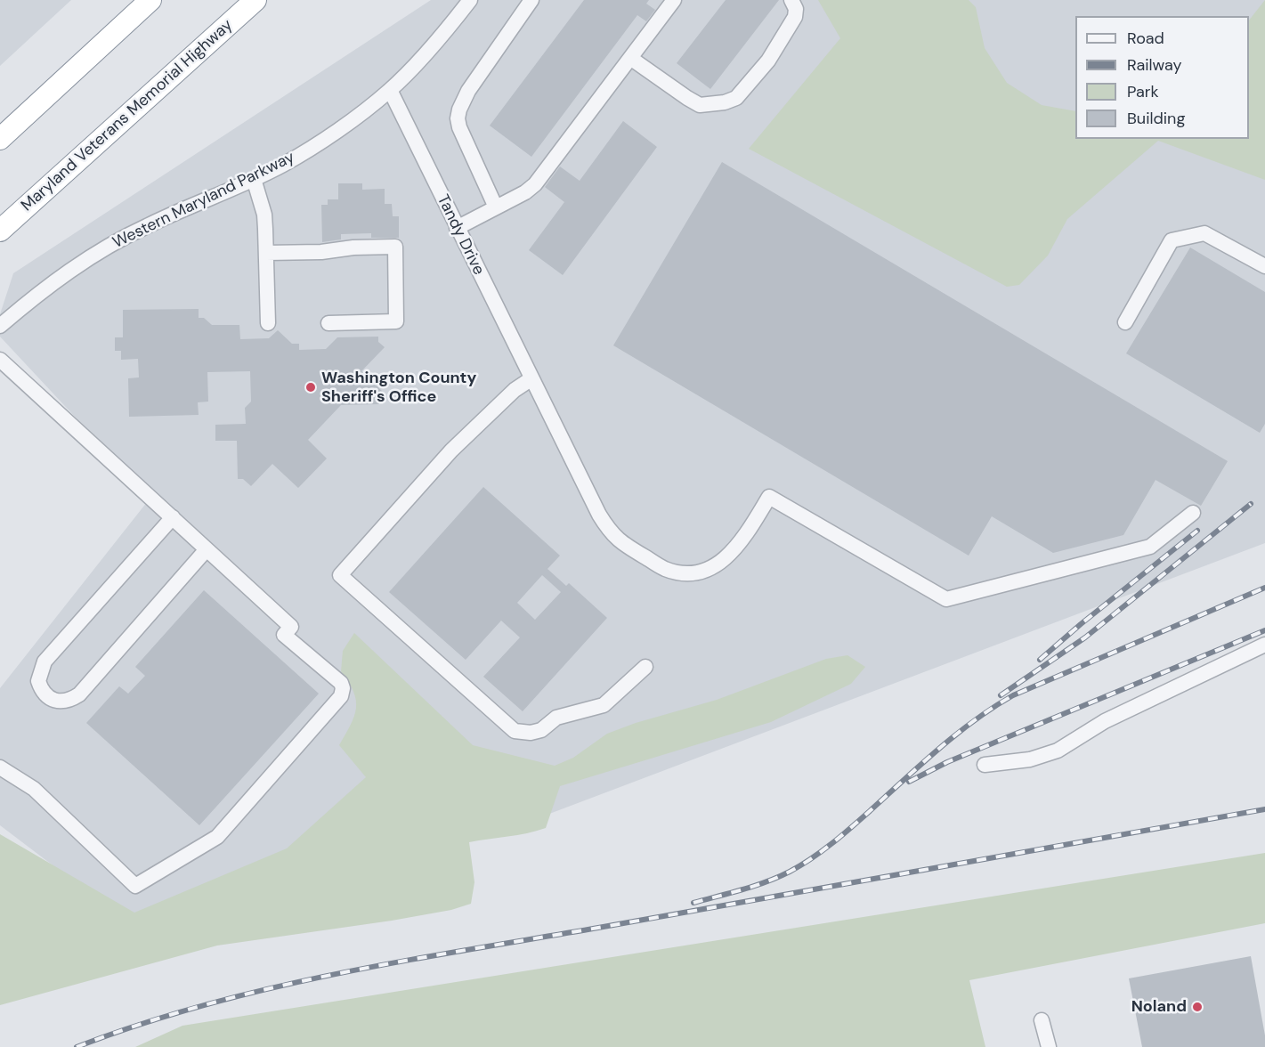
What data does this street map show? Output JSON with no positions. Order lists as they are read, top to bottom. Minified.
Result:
{"streets":{"highway":["Maryland Veterans Memorial Highway"],"street":["Western Maryland Parkway","Tandy Drive"]},"crossings":[["Western Maryland Parkway","Tandy Drive"]],"places":["Washington County Sheriff's Office","Noland"],"legend":["Road","Railway","Park","Building"]}
